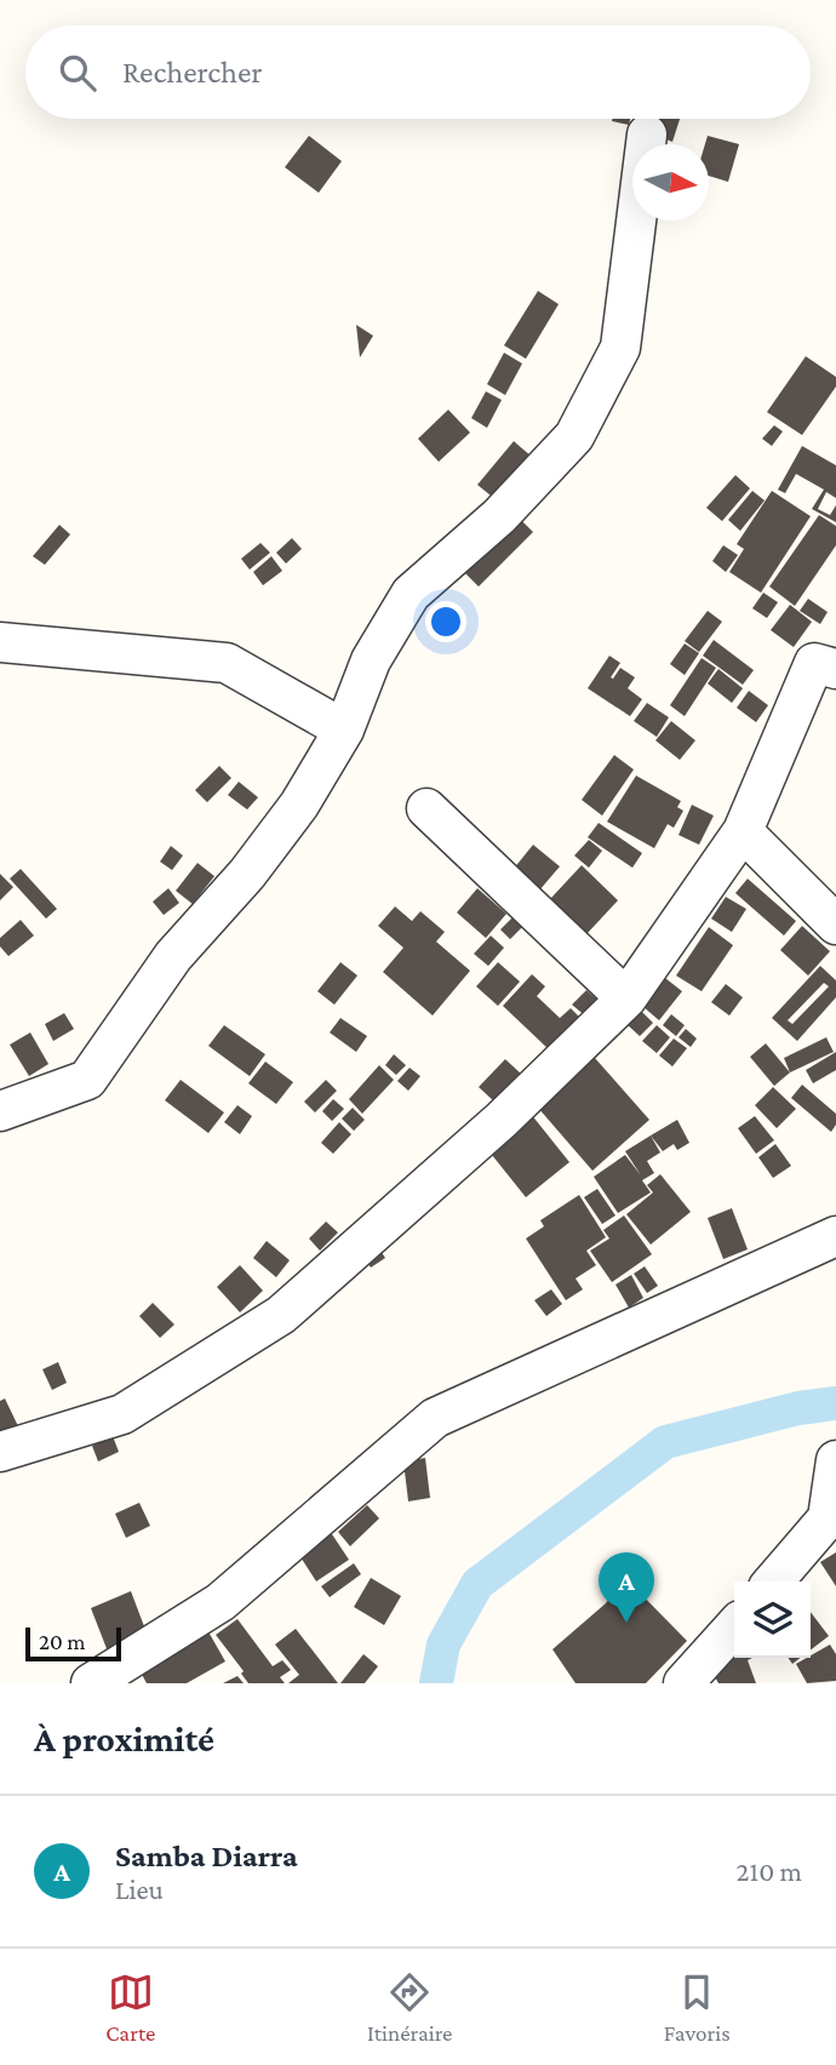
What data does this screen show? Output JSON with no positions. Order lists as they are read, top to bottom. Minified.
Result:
{"scale_bar":"20 m","north":"right","page":{"search":"Rechercher","pins":"A","scale":"20 m","heading":"À proximité","list":[{"mark":"A","name":"Samba Diarra","note":"Lieu","value":"210 m"}],"nav":["Carte","Itinéraire","Favoris"]}}
